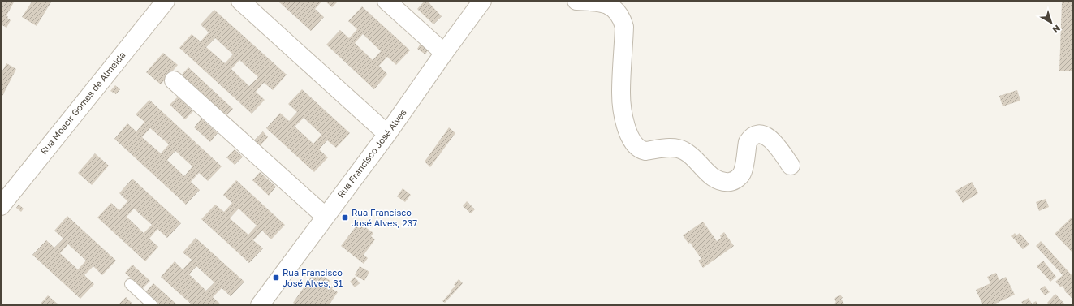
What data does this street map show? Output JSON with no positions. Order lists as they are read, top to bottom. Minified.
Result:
{"streets":{"street":["Rua Moacir Gomes de Almeida","Rua Francisco José Alves"]},"places":{"transit":["Rua Francisco José Alves, 237","Rua Francisco José Alves, 31"]},"north":"bottom right"}
